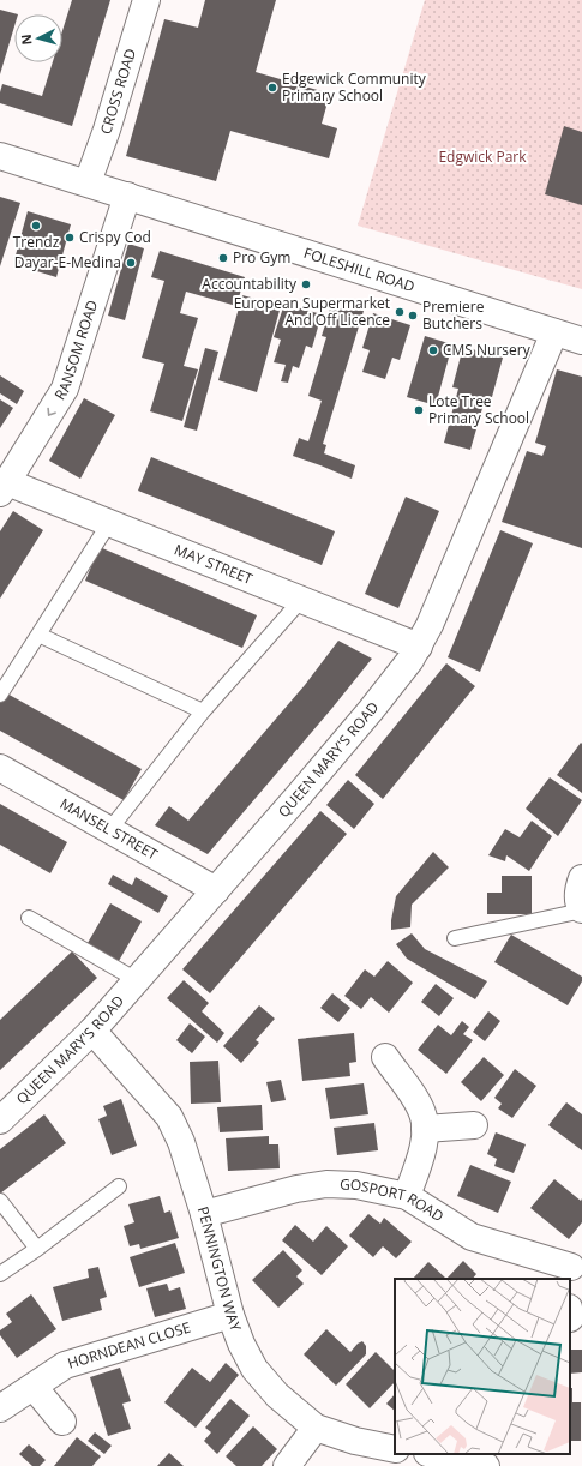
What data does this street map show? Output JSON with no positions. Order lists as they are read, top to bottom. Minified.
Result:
{"streets":{"street":["CROSS ROAD","FOLESHILL ROAD","RANSOM ROAD","MAY STREET","QUEEN MARY'S ROAD","MANSEL STREET","GOSPORT ROAD","PENNINGTON WAY","HORNDEAN CLOSE"]},"crossings":[["CROSS ROAD","FOLESHILL ROAD"],["FOLESHILL ROAD","RANSOM ROAD"],["FOLESHILL ROAD","QUEEN MARY'S ROAD"],["RANSOM ROAD","MAY STREET"],["MAY STREET","QUEEN MARY'S ROAD"],["QUEEN MARY'S ROAD","MANSEL STREET"],["QUEEN MARY'S ROAD","PENNINGTON WAY"],["GOSPORT ROAD","PENNINGTON WAY"],["PENNINGTON WAY","HORNDEAN CLOSE"]],"one_way":["RANSOM ROAD"],"parks":["Edgwick Park"],"places":["Edgewick Community Primary School","Trendz","Crispy Cod","Pro Gym","Dayar-E-Medina","Accountability","European Supermarket And Off Licence","Premiere Butchers","CMS Nursery","Lote Tree Primary School"],"north":"left"}
